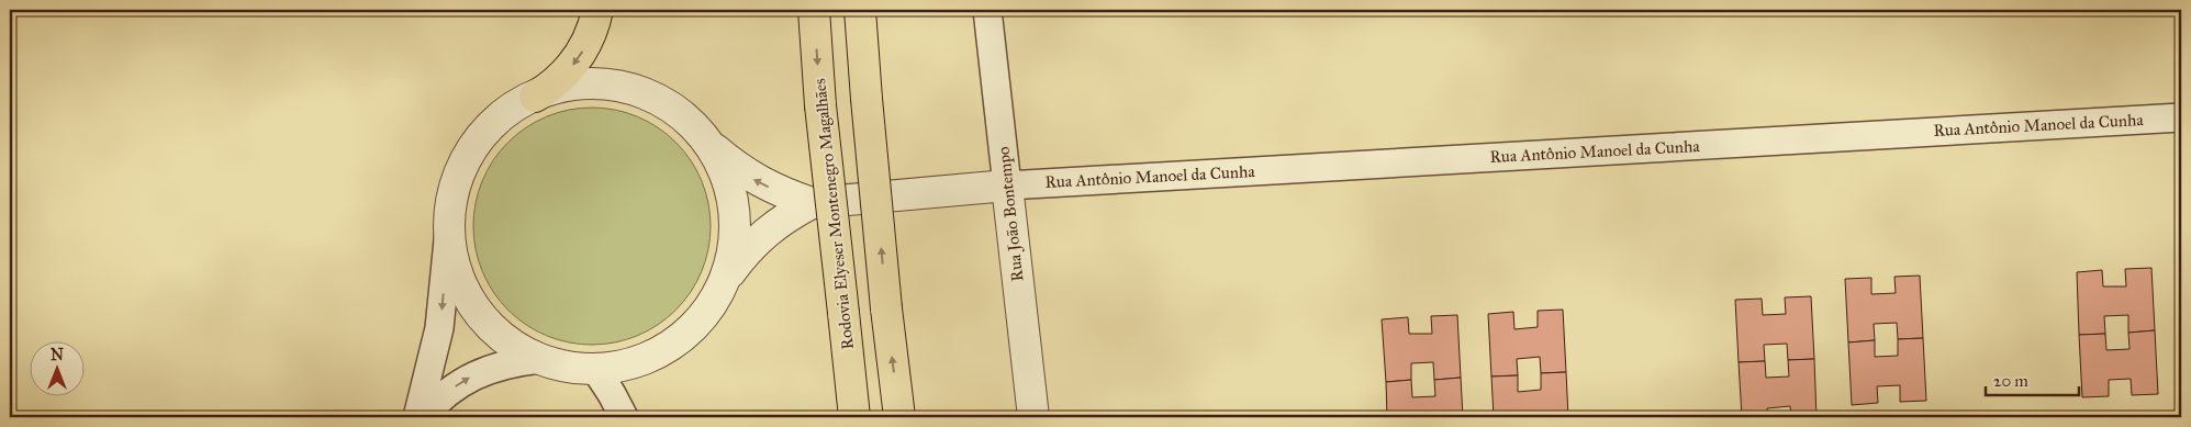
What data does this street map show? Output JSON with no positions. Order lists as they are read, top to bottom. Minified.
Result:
{"streets":{"main road":["Rodovia Elyeser Montenegro Magalhães"],"street":["Rua Antônio Manoel da Cunha","Rua João Bontempo"]},"crossings":[["Rua Antônio Manoel da Cunha","Rua João Bontempo"]],"scale_bar":"20 m","north":"top"}
